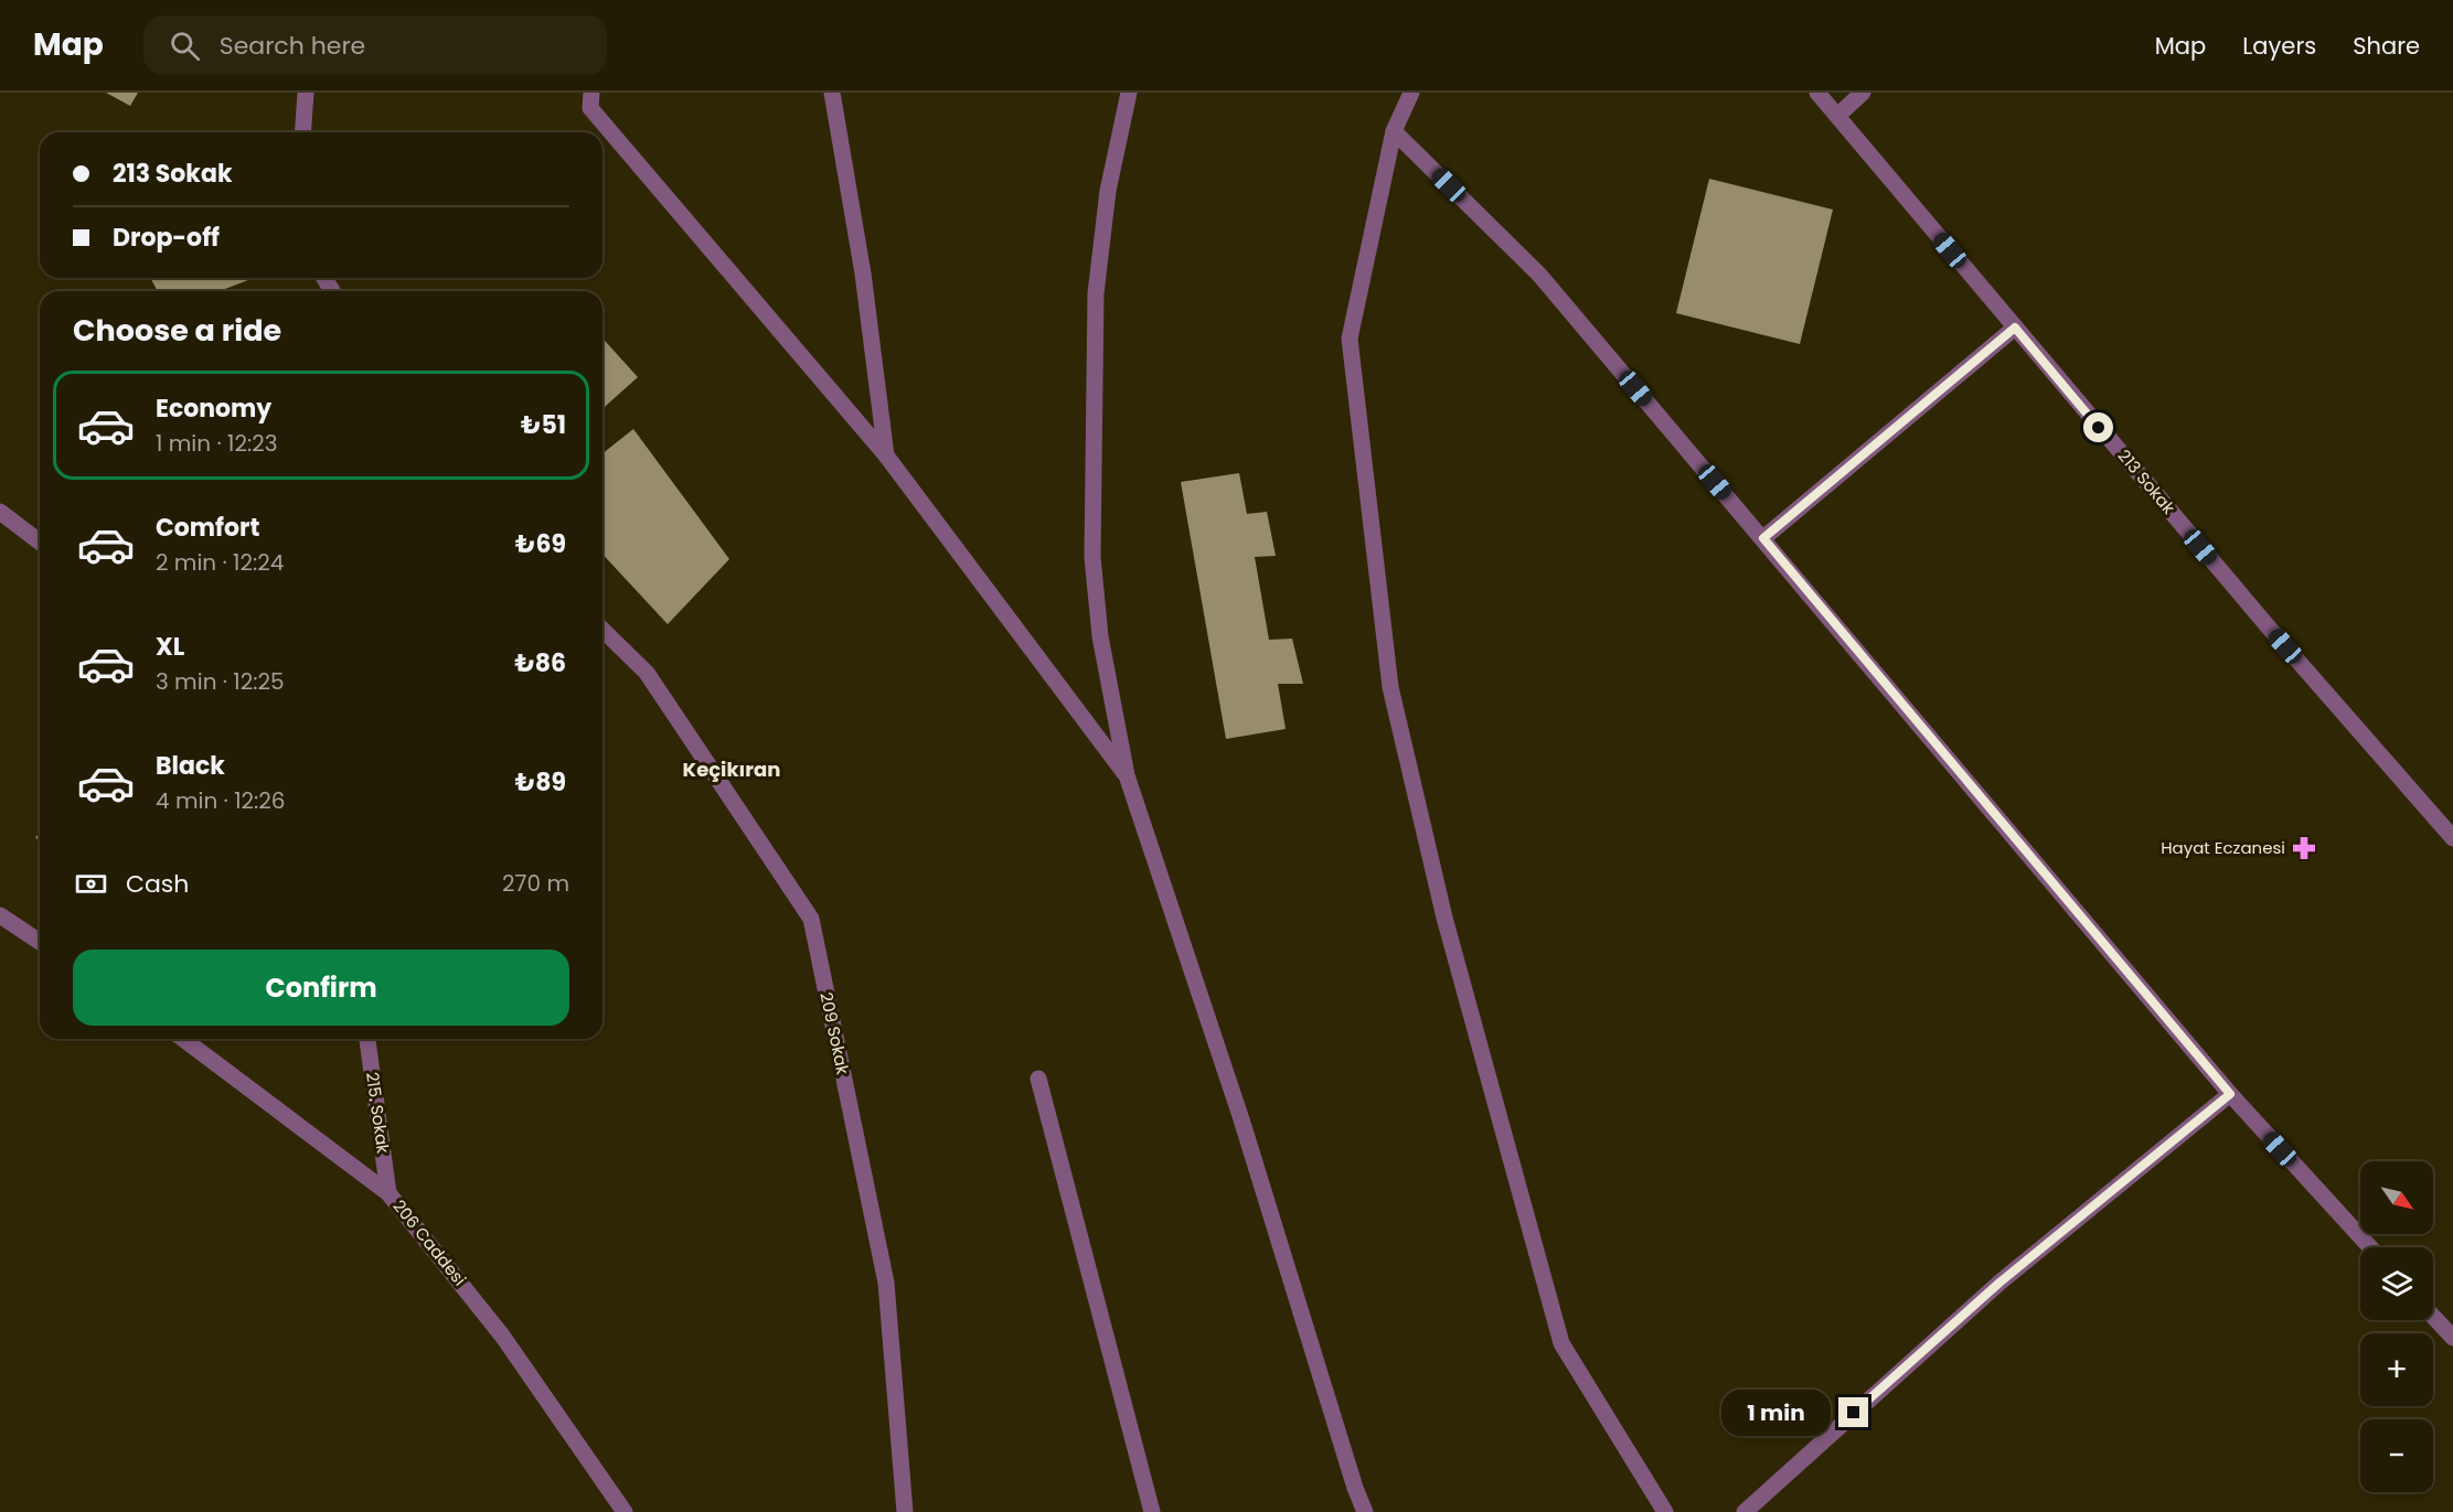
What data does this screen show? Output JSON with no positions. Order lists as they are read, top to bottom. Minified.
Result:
{"streets":{"street":["213 Sokak","209 Sokak","215. Sokak","206 Caddesi"]},"crossings":[["215. Sokak","206 Caddesi"]],"districts":["Keçikıran"],"places":{"pharmacy":["Hayat Eczanesi"]},"north":"bottom right","page":{"header":"Map","search":"Search here","nav":["Map","Layers","Share"],"banner":["213 Sokak","Drop-off"],"heading":"Choose a ride","list":[{"name":"Economy","note":"1 min · 12:23","value":"₺51"},{"name":"Comfort","note":"2 min · 12:24","value":"₺69"},{"name":"XL","note":"3 min · 12:25","value":"₺86"},{"name":"Black","note":"4 min · 12:26","value":"₺89"}],"pay":["Cash","270 m"],"buttons":"Confirm","map_buttons":["+","−"],"bubble":"1 min"}}
